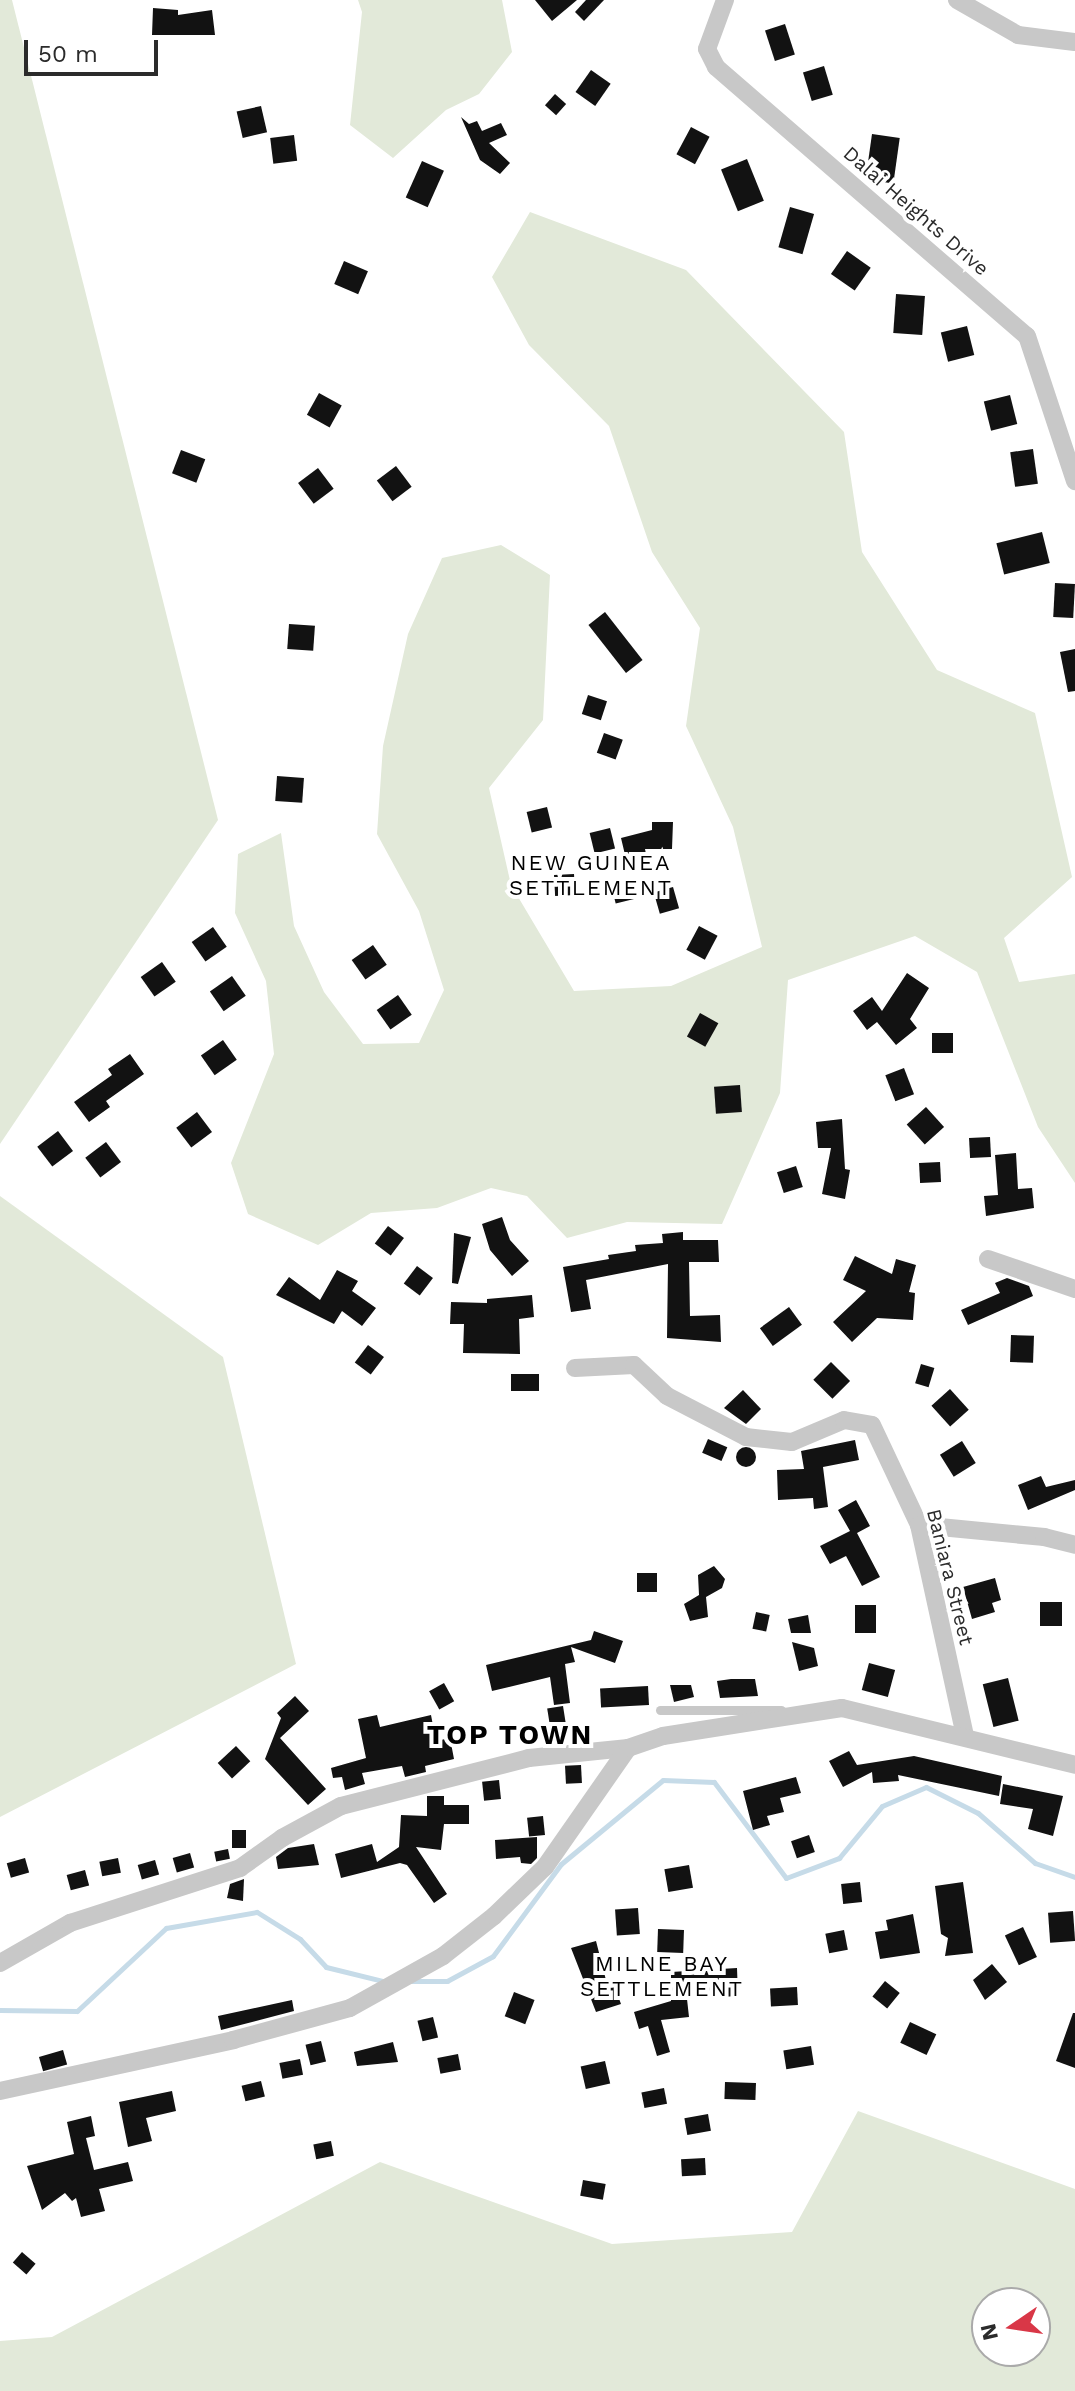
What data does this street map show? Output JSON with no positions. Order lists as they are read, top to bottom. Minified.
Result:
{"streets":{"street":["Dalai Heights Drive","Baniara Street"]},"districts":["NEW GUINEA SETTLEMENT","TOP TOWN","MILNE BAY SETTLEMENT"],"scale_bar":"50 m","north":"left"}
